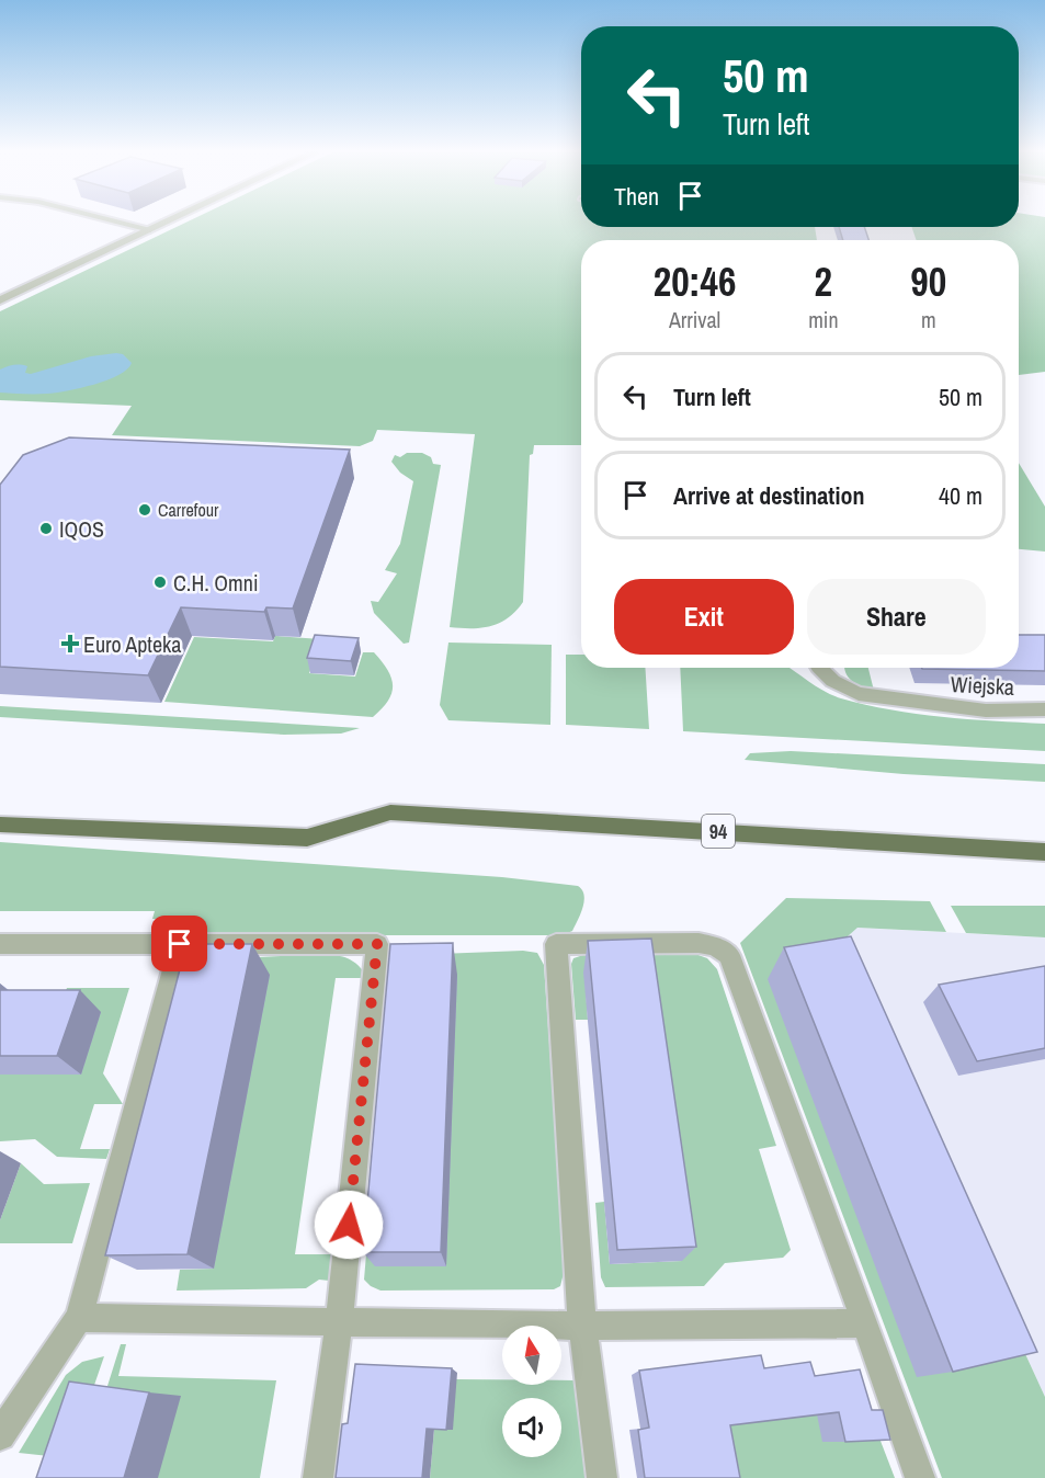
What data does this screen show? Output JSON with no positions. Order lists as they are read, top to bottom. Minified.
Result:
{"streets":{"main road":["94"],"street":["Wiejska"]},"places":{"other":["Carrefour","IQOS","C.H. Omni"],"health":["Euro Apteka"]},"north":"top","page":{"turn":["50 m","Turn left"],"then":"Then","eta":["20:46","Arrival","2","min","90","m"],"list":[{"name":"Turn left","value":"50 m"},{"name":"Arrive at destination","value":"40 m"}],"buttons":["Exit","Share"]}}
